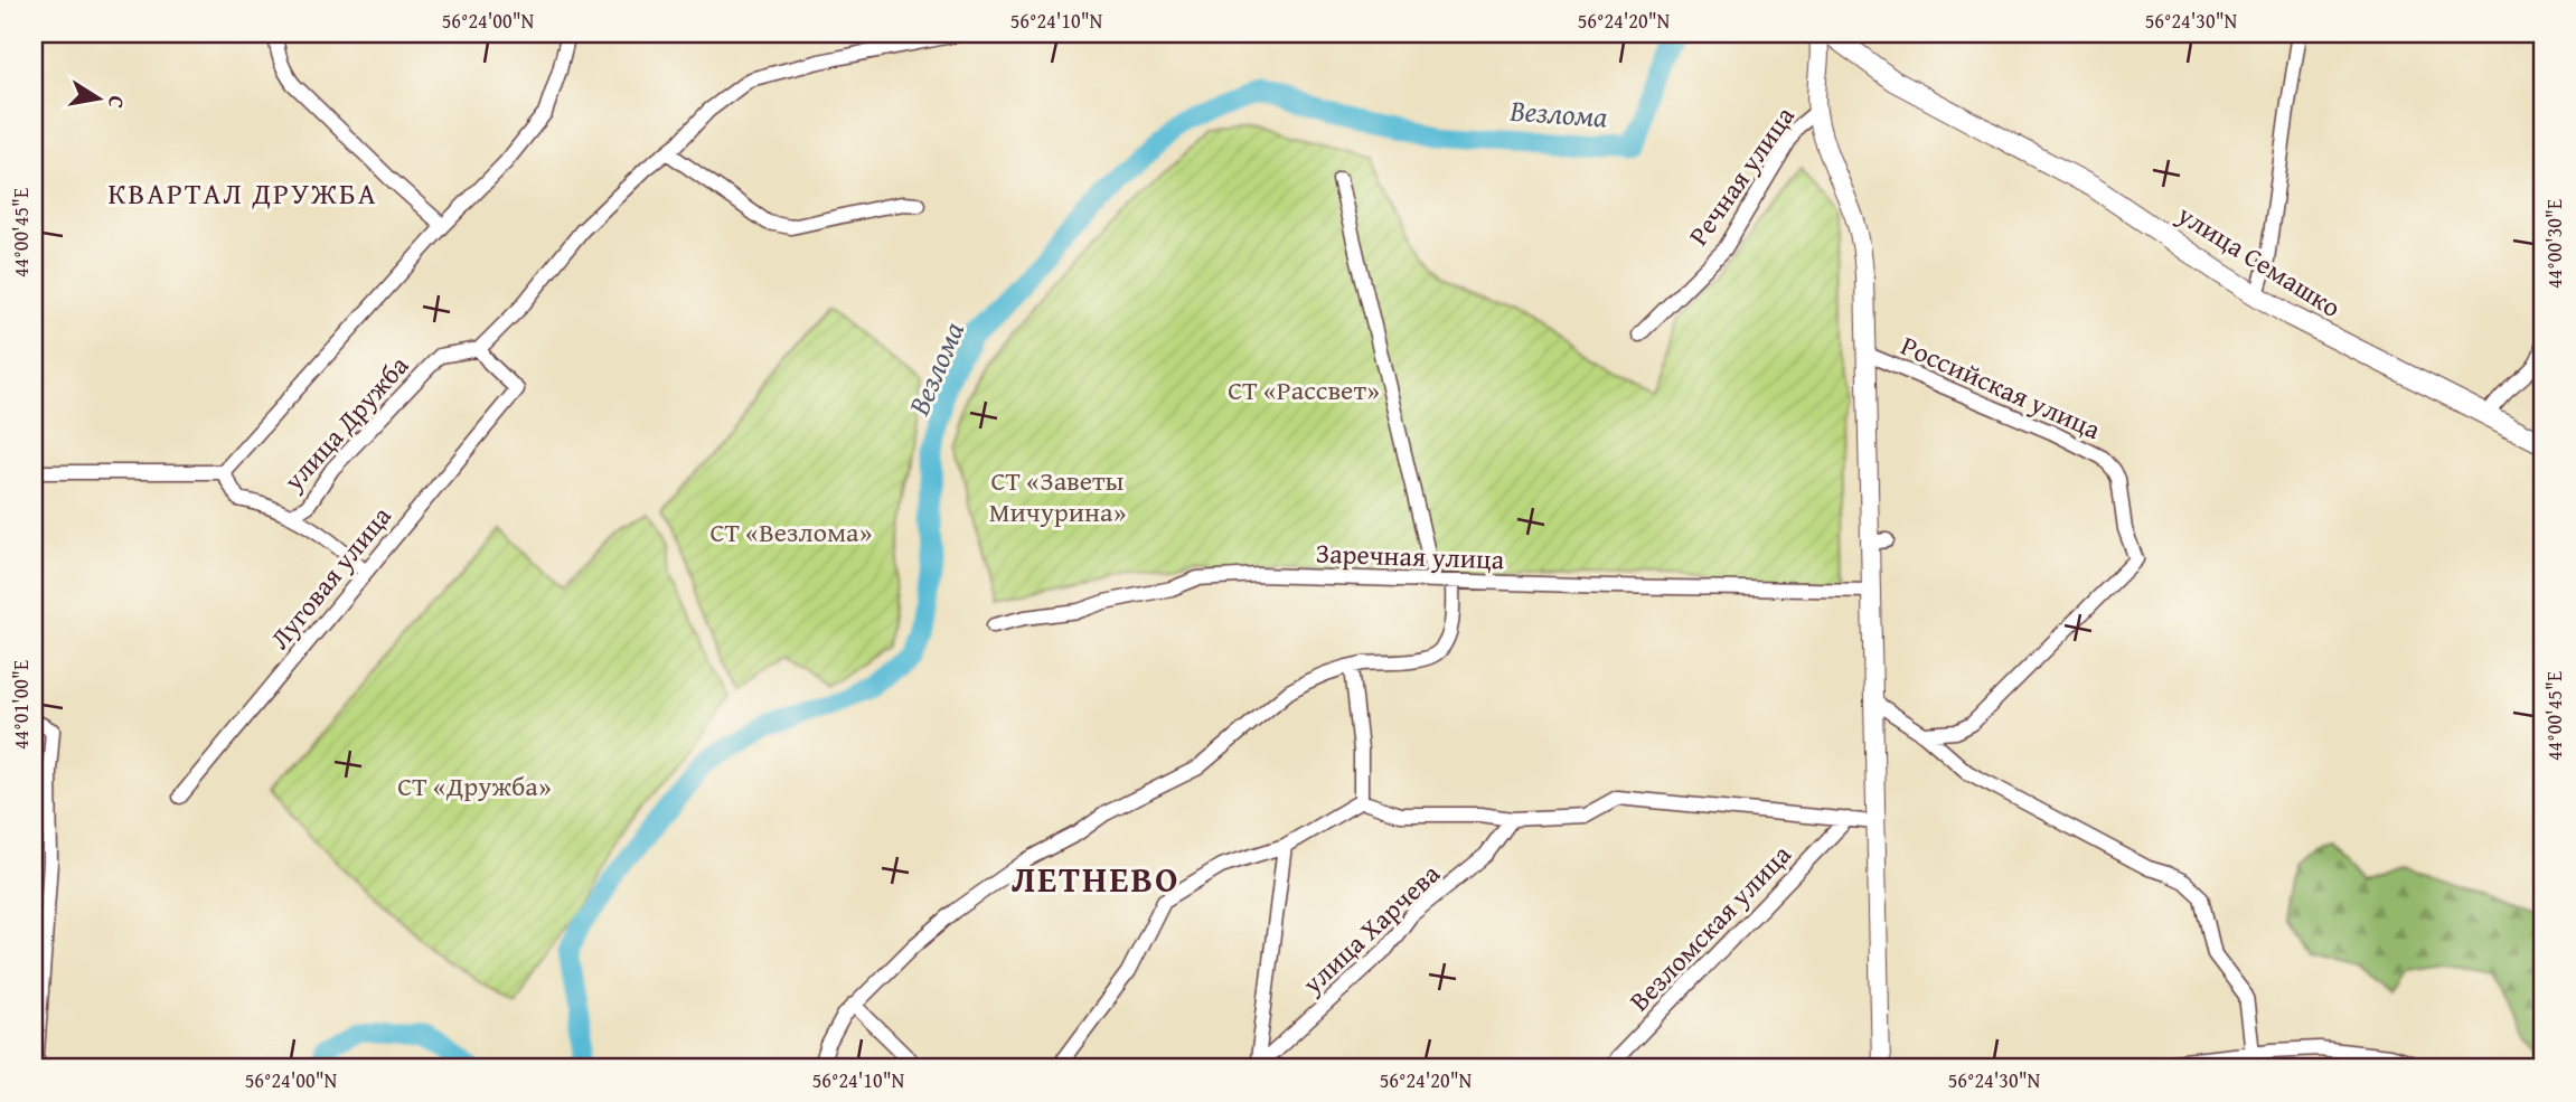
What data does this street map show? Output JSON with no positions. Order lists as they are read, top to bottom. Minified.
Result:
{"streets":{"main road":["улица Семашко"],"street":["Речная улица","Российская улица","улица Дружба","Заречная улица","Луговая улица","Везломская улица","улица Харчева"]},"crossings":[["улица Дружба","Луговая улица"]],"districts":["КВАРТАЛ ДРУЖБА","ЛЕТНЕВО"],"water":["Везлома"],"parks":["СТ «Рассвет»","СТ «Заветы Мичурина»","СТ «Везлома»","СТ «Дружба»"],"north":"right","coordinates":["56°24'00\"N","56°24'10\"N","56°24'20\"N","56°24'30\"N","44°00'45\"E","44°00'30\"E","44°01'00\"E"]}
